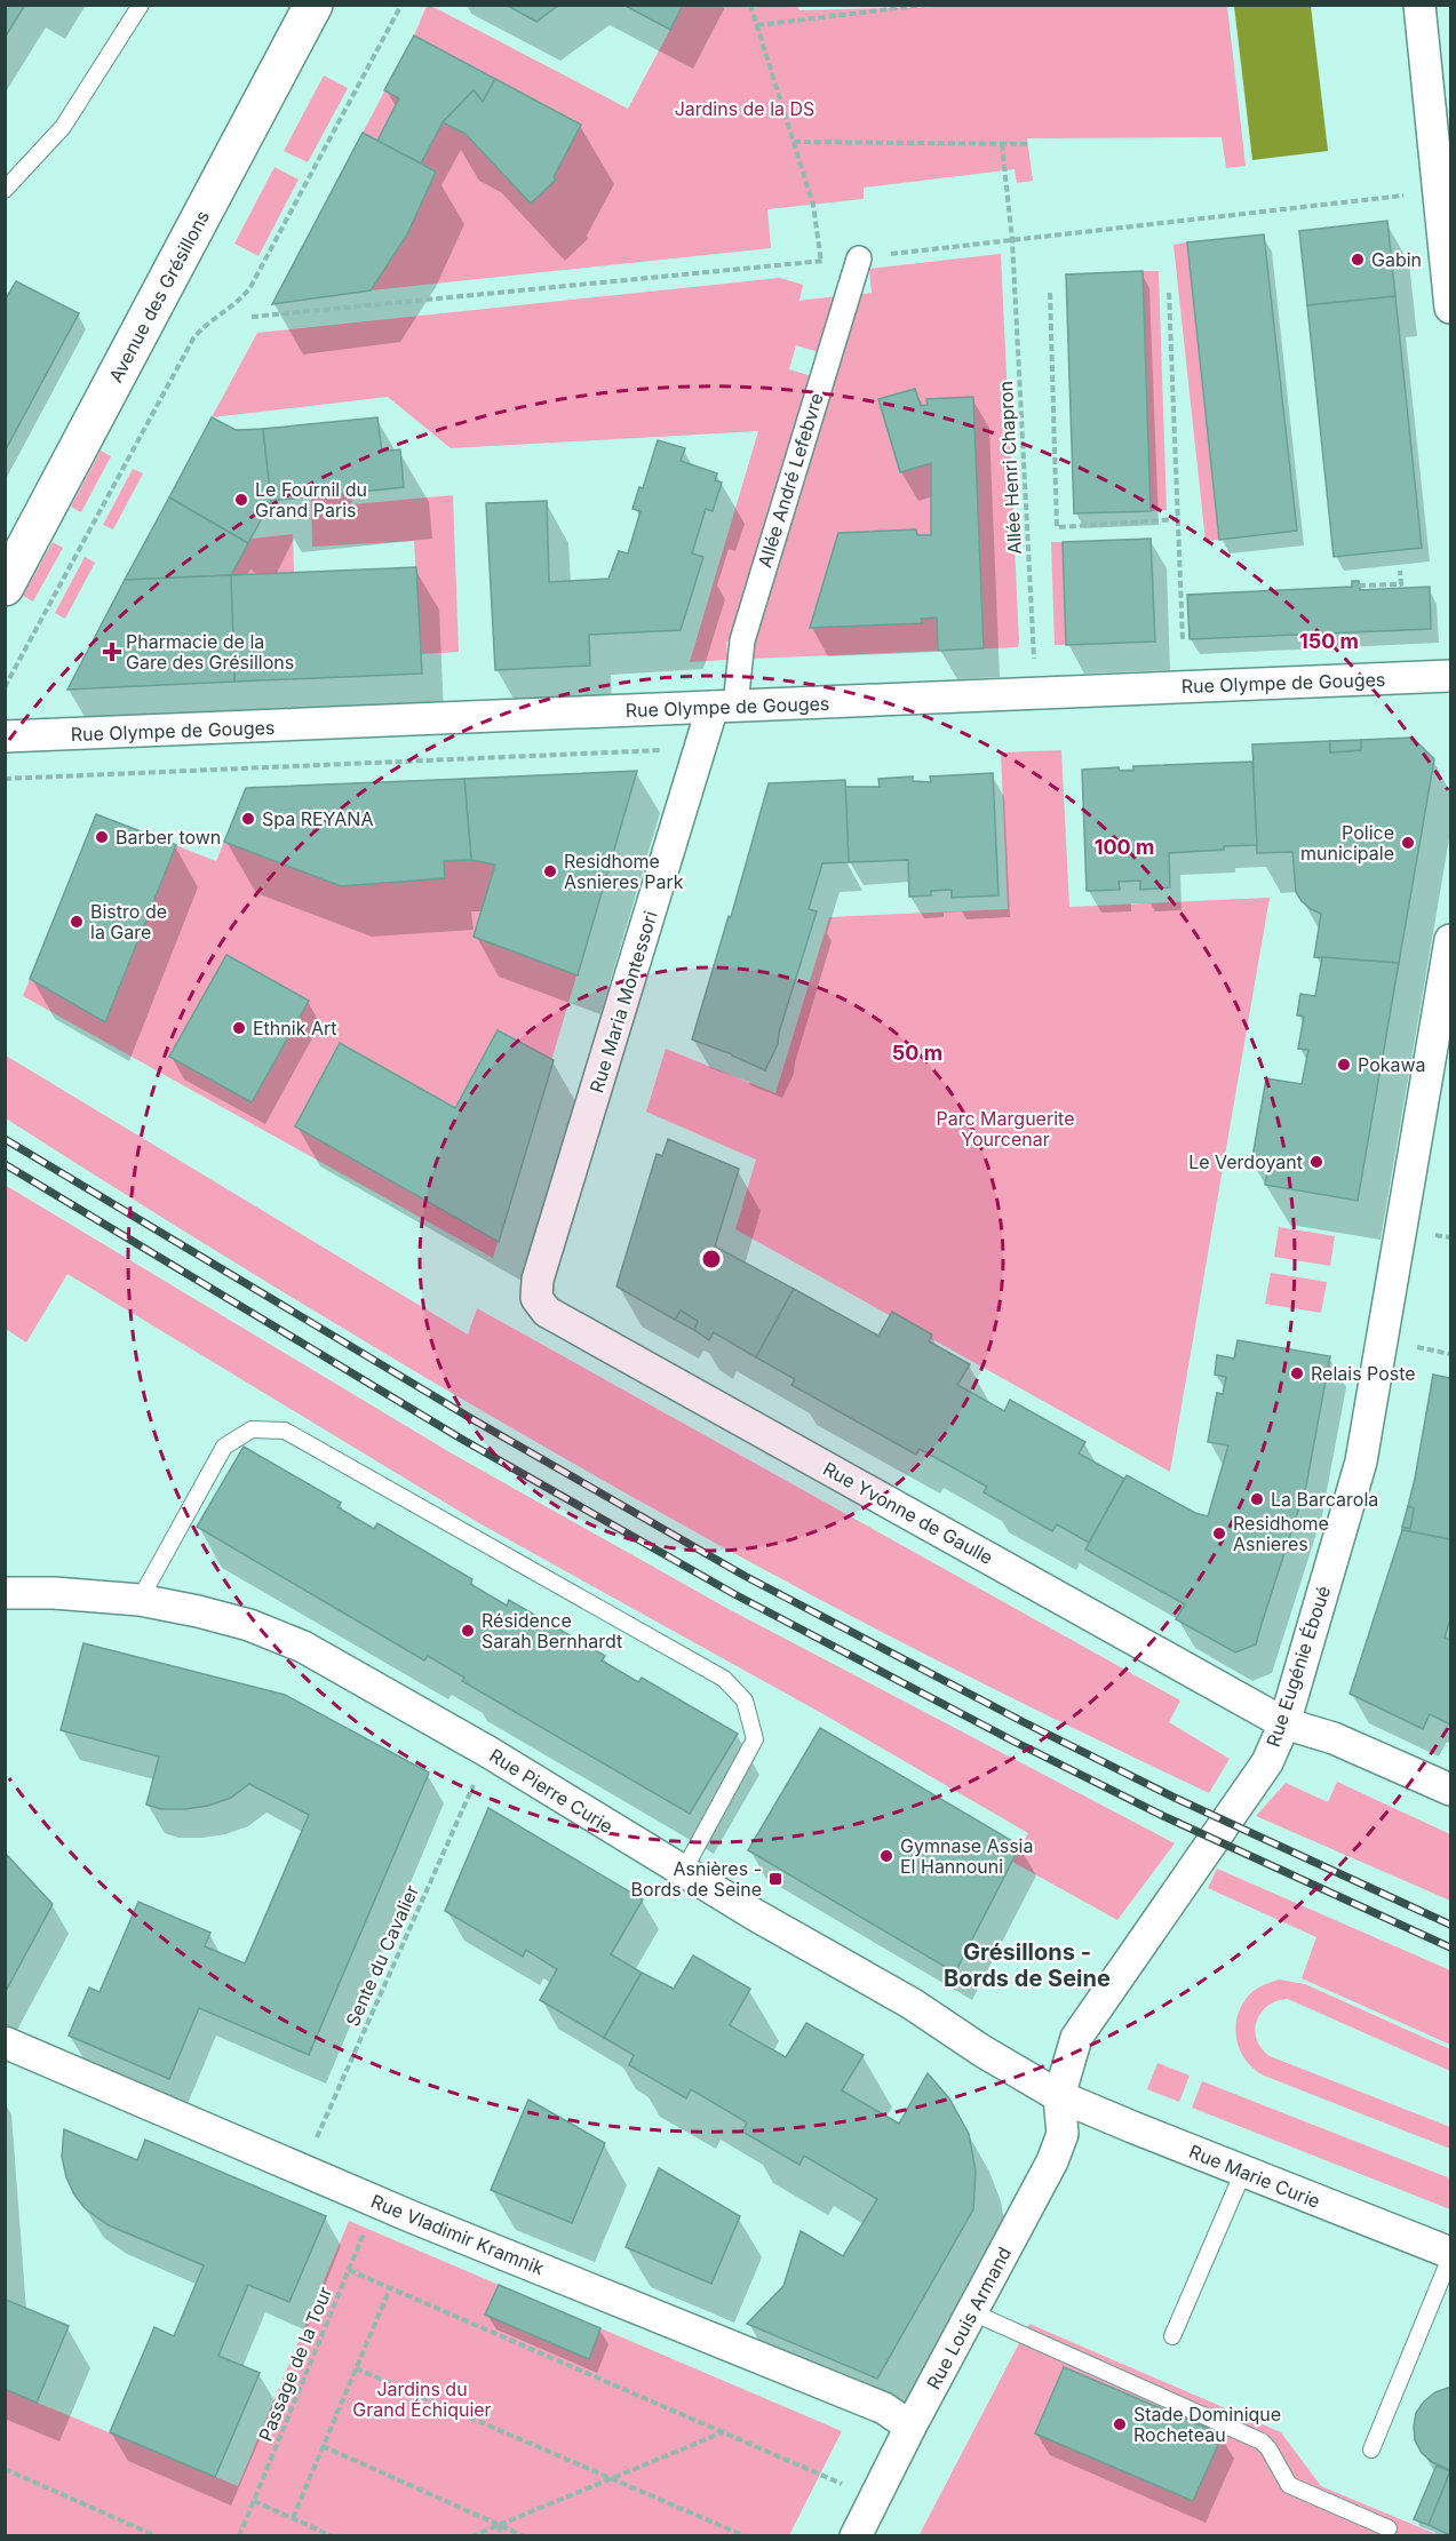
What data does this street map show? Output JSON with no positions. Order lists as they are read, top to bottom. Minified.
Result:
{"streets":{"main road":["Avenue des Grésillons"],"street":["Allée André Lefebvre","Rue Olympe de Gouges","Rue Maria Montessori","Rue Yvonne de Gaulle","Rue Eugénie Éboué","Rue Pierre Curie","Rue Marie Curie","Rue Vladimir Kramnik","Rue Louis Armand"],"path":["Allée Henri Chapron","Sente du Cavalier","Passage de la Tour"]},"crossings":[["Allée Henri Chapron","Rue Olympe de Gouges"],["Allée André Lefebvre","Rue Olympe de Gouges"],["Allée André Lefebvre","Rue Maria Montessori"],["Rue Olympe de Gouges","Rue Maria Montessori"],["Rue Maria Montessori","Rue Yvonne de Gaulle"],["Rue Yvonne de Gaulle","Rue Eugénie Éboué"],["Rue Eugénie Éboué","Rue Pierre Curie"],["Rue Eugénie Éboué","Rue Marie Curie"],["Rue Eugénie Éboué","Rue Louis Armand"],["Rue Pierre Curie","Sente du Cavalier"],["Rue Pierre Curie","Rue Marie Curie"],["Rue Pierre Curie","Rue Louis Armand"],["Sente du Cavalier","Rue Vladimir Kramnik"],["Rue Marie Curie","Rue Louis Armand"],["Rue Vladimir Kramnik","Rue Louis Armand"],["Rue Vladimir Kramnik","Passage de la Tour"]],"districts":["Grésillons - Bords de Seine"],"parks":["Jardins de la DS","Parc Marguerite Yourcenar","Jardins du Grand Échiquier"],"places":{"other":["Gabin","Le Fournil du Grand Paris","Spa REYANA","Barber town","Police municipale","Residhome Asnieres Park","Bistro de la Gare","Ethnik Art","Pokawa","Le Verdoyant","Relais Poste","La Barcarola","Residhome Asnieres","Résidence Sarah Bernhardt","Gymnase Assia El Hannouni","Stade Dominique Rocheteau"],"health":["Pharmacie de la Gare des Grésillons"],"transit":["Asnières - Bords de Seine"]},"rings":["150 m","100 m","50 m"]}
